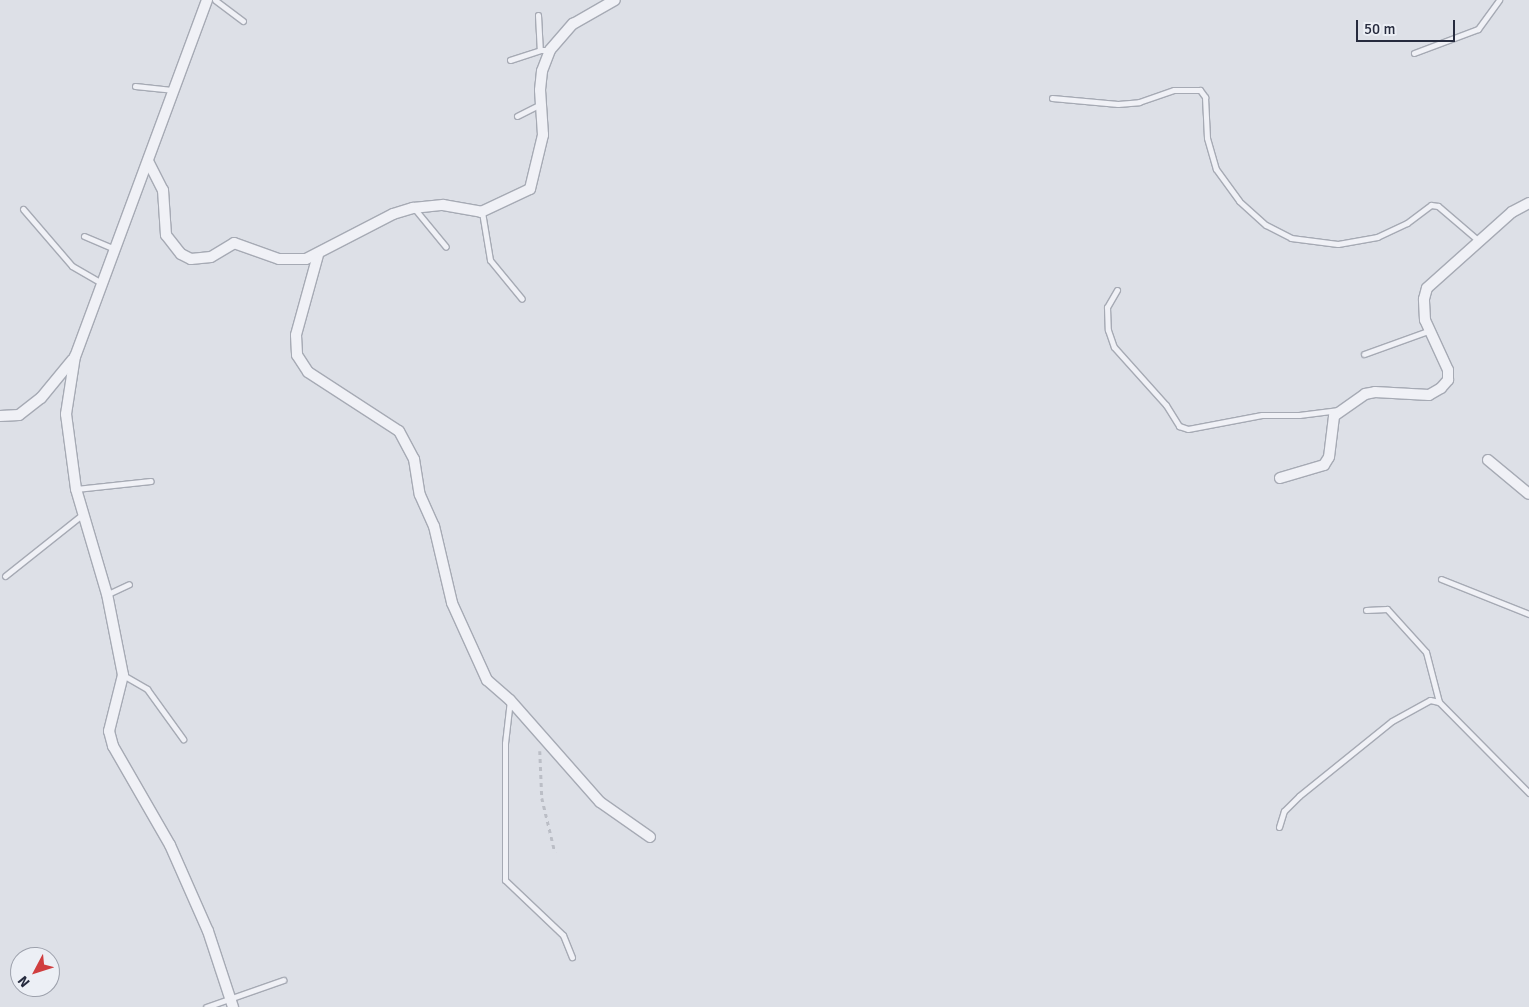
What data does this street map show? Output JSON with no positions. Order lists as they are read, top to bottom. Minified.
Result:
{"scale_bar":"50 m","north":"bottom left"}
